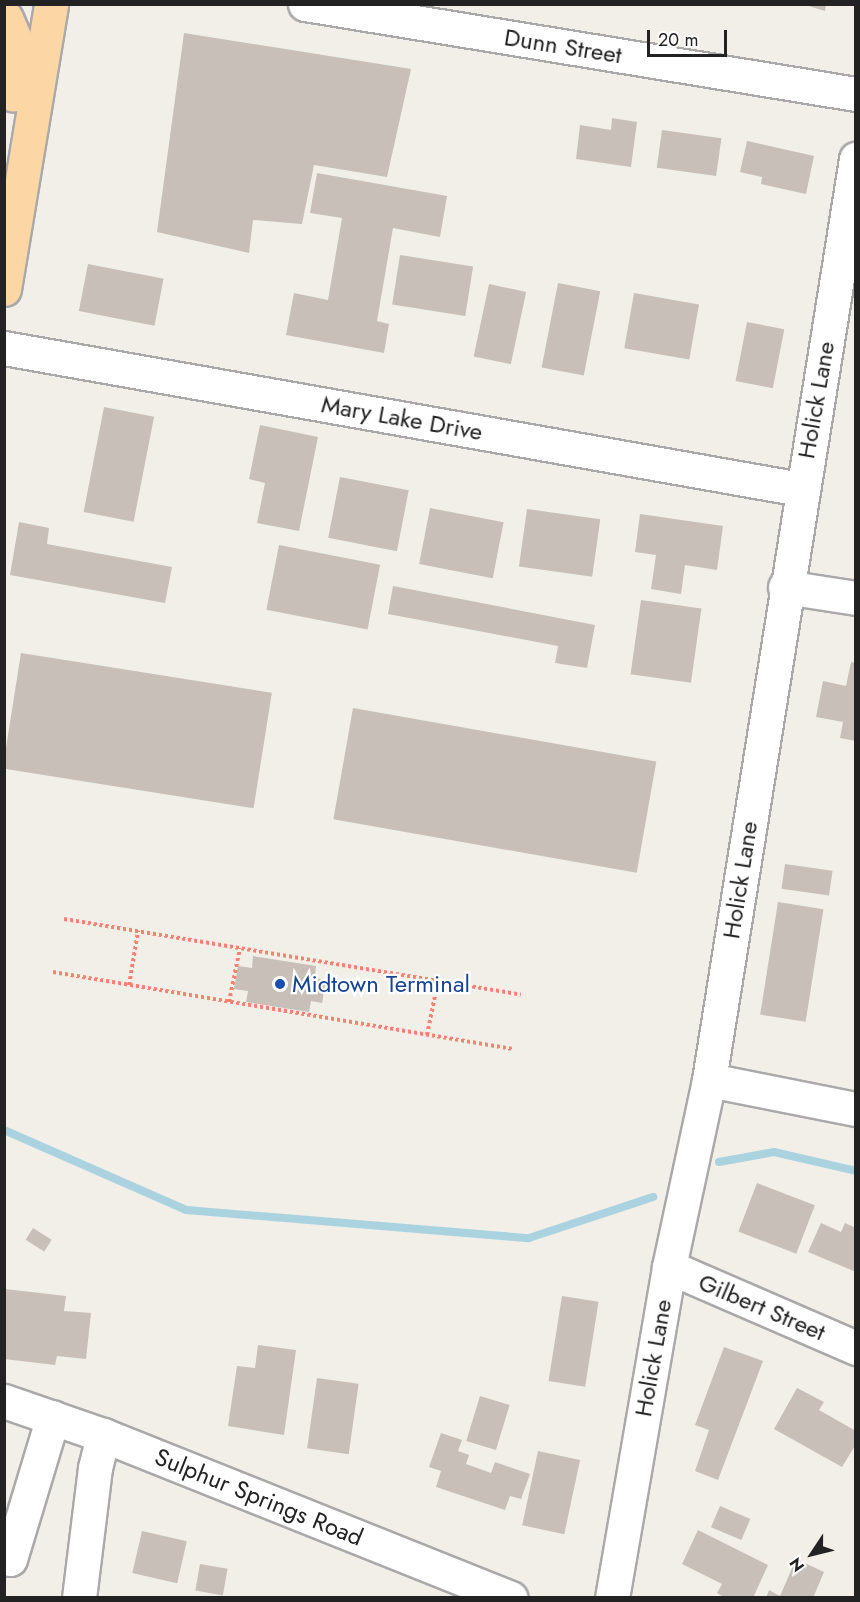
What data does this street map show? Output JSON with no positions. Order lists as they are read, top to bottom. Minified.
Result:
{"streets":{"street":["Dunn Street","Holick Lane","Mary Lake Drive","Gilbert Street","Sulphur Springs Road"]},"crossings":[["Holick Lane","Mary Lake Drive"],["Holick Lane","Gilbert Street"]],"places":["Midtown Terminal"],"scale_bar":"20 m","north":"bottom left"}
